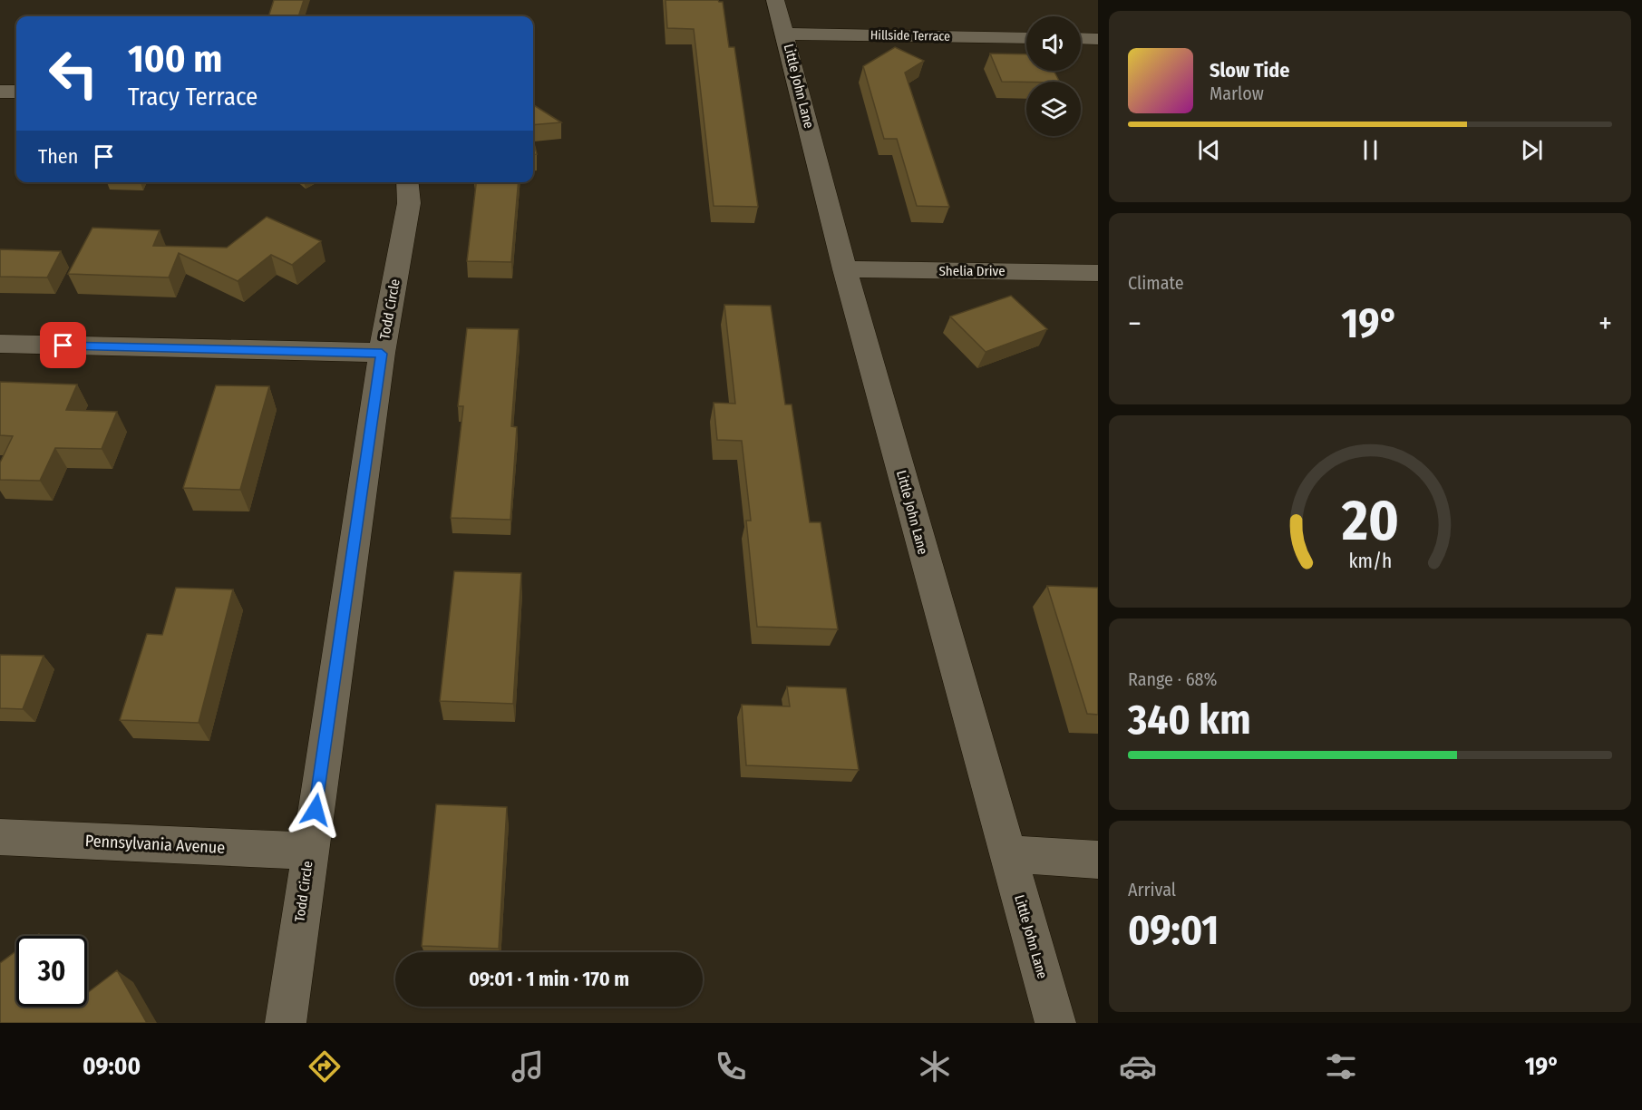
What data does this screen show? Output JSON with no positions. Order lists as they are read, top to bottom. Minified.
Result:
{"streets":{"street":["Hillside Terrace","Little John Lane","Shelia Drive","Todd Circle","Pennsylvania Avenue"]},"crossings":[["Hillside Terrace","Little John Lane"],["Little John Lane","Shelia Drive"],["Todd Circle","Pennsylvania Avenue"]],"page":{"turn":["100 m","Tracy Terrace"],"song":["Slow Tide","Marlow"],"then":"Then","tile":["Climate",["Range · 68%","340 km"],["Arrival","09:01"]],"heat":["−","19°","+"],"limit":"30","trip":"09:01 · 1 min · 170 m","tabs":["09:00","19°"],"gauge":["20","km/h"]}}
